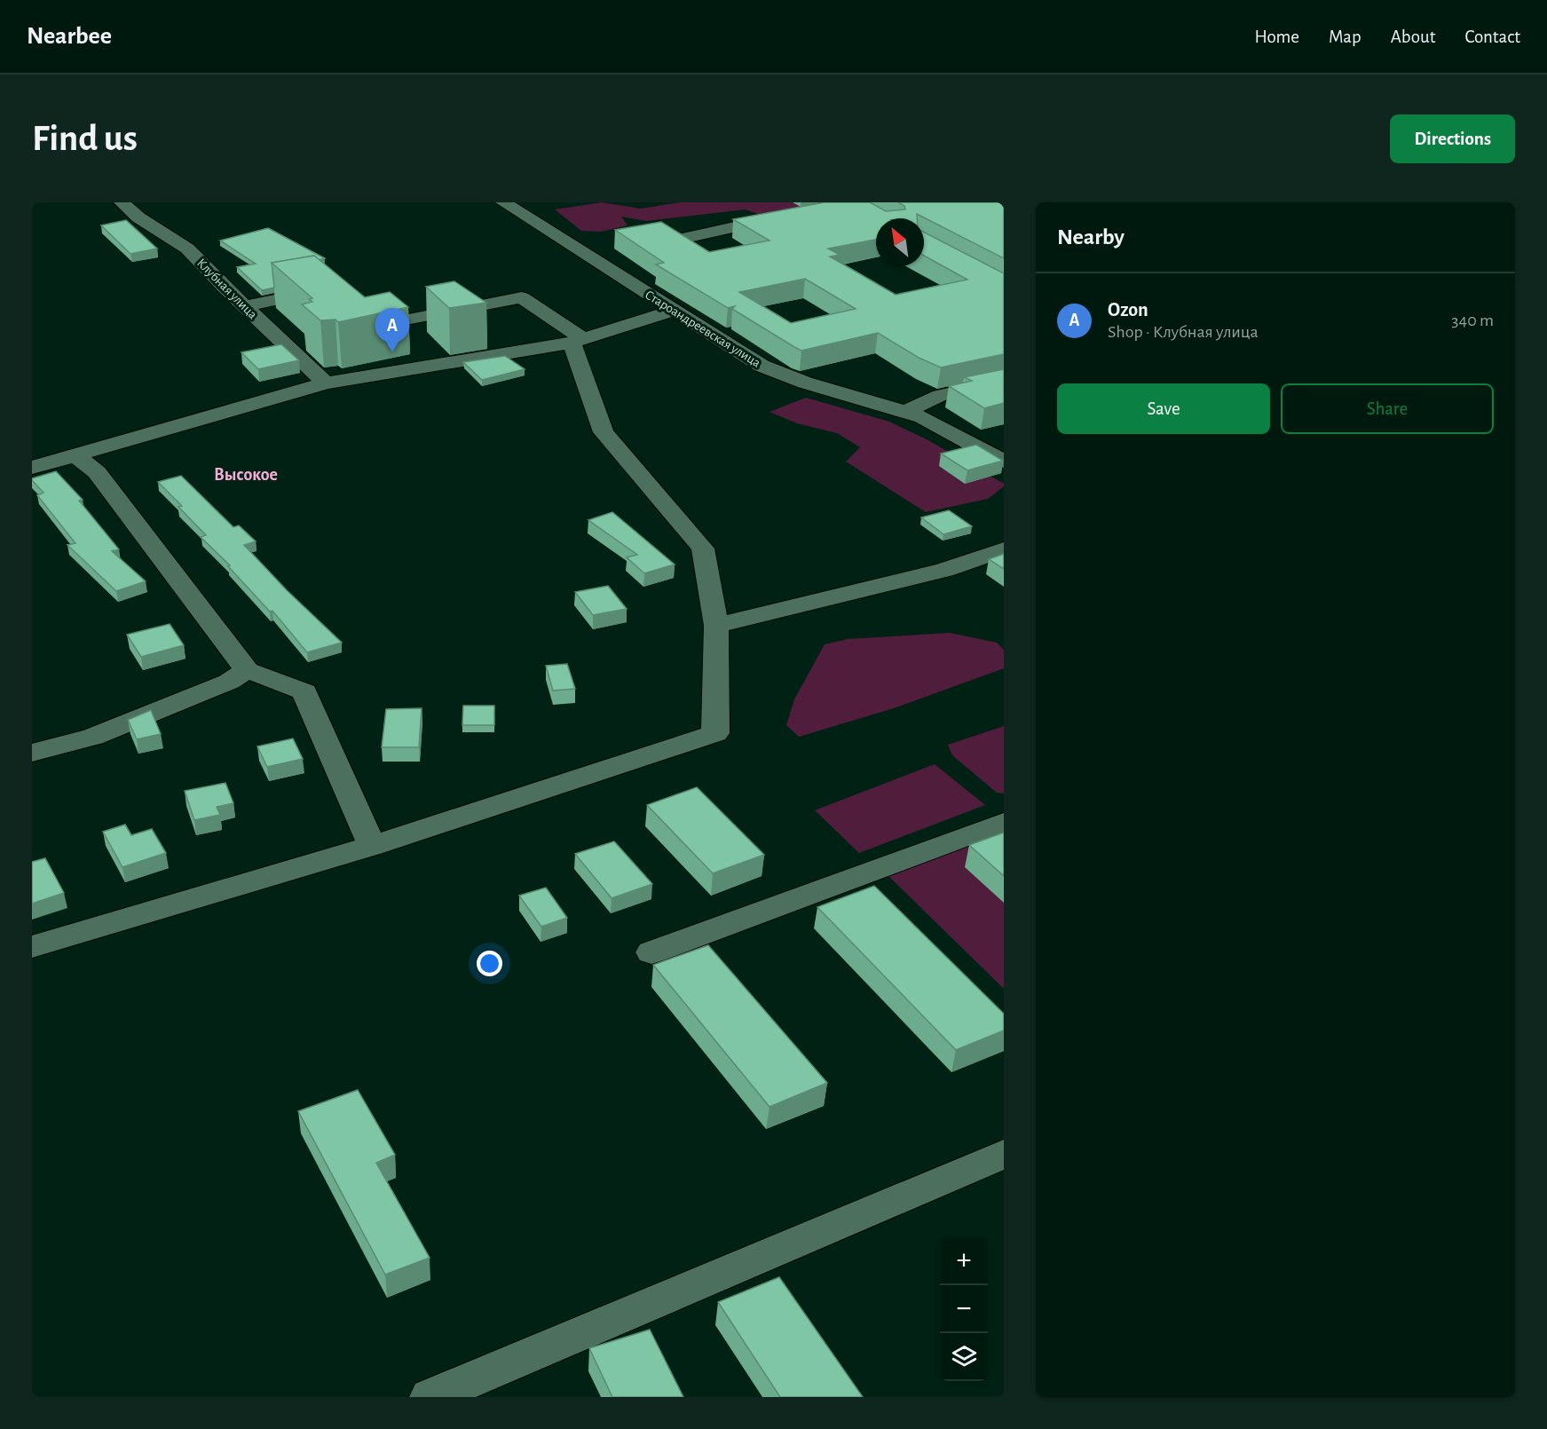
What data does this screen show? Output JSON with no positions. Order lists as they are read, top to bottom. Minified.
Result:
{"streets":{"street":["Клубная улица","Староандреевская улица"]},"districts":["Высокое"],"north":"top left","page":{"header":"Nearbee","nav":["Home","Map","About","Contact"],"buttons":["Directions",["Save","Share"]],"title":"Find us","heading":"Nearby","list":[{"mark":"A","name":"Ozon","note":"Shop · Клубная улица","value":"340 m"}],"pins":"A","map_buttons":["+","−"]}}
